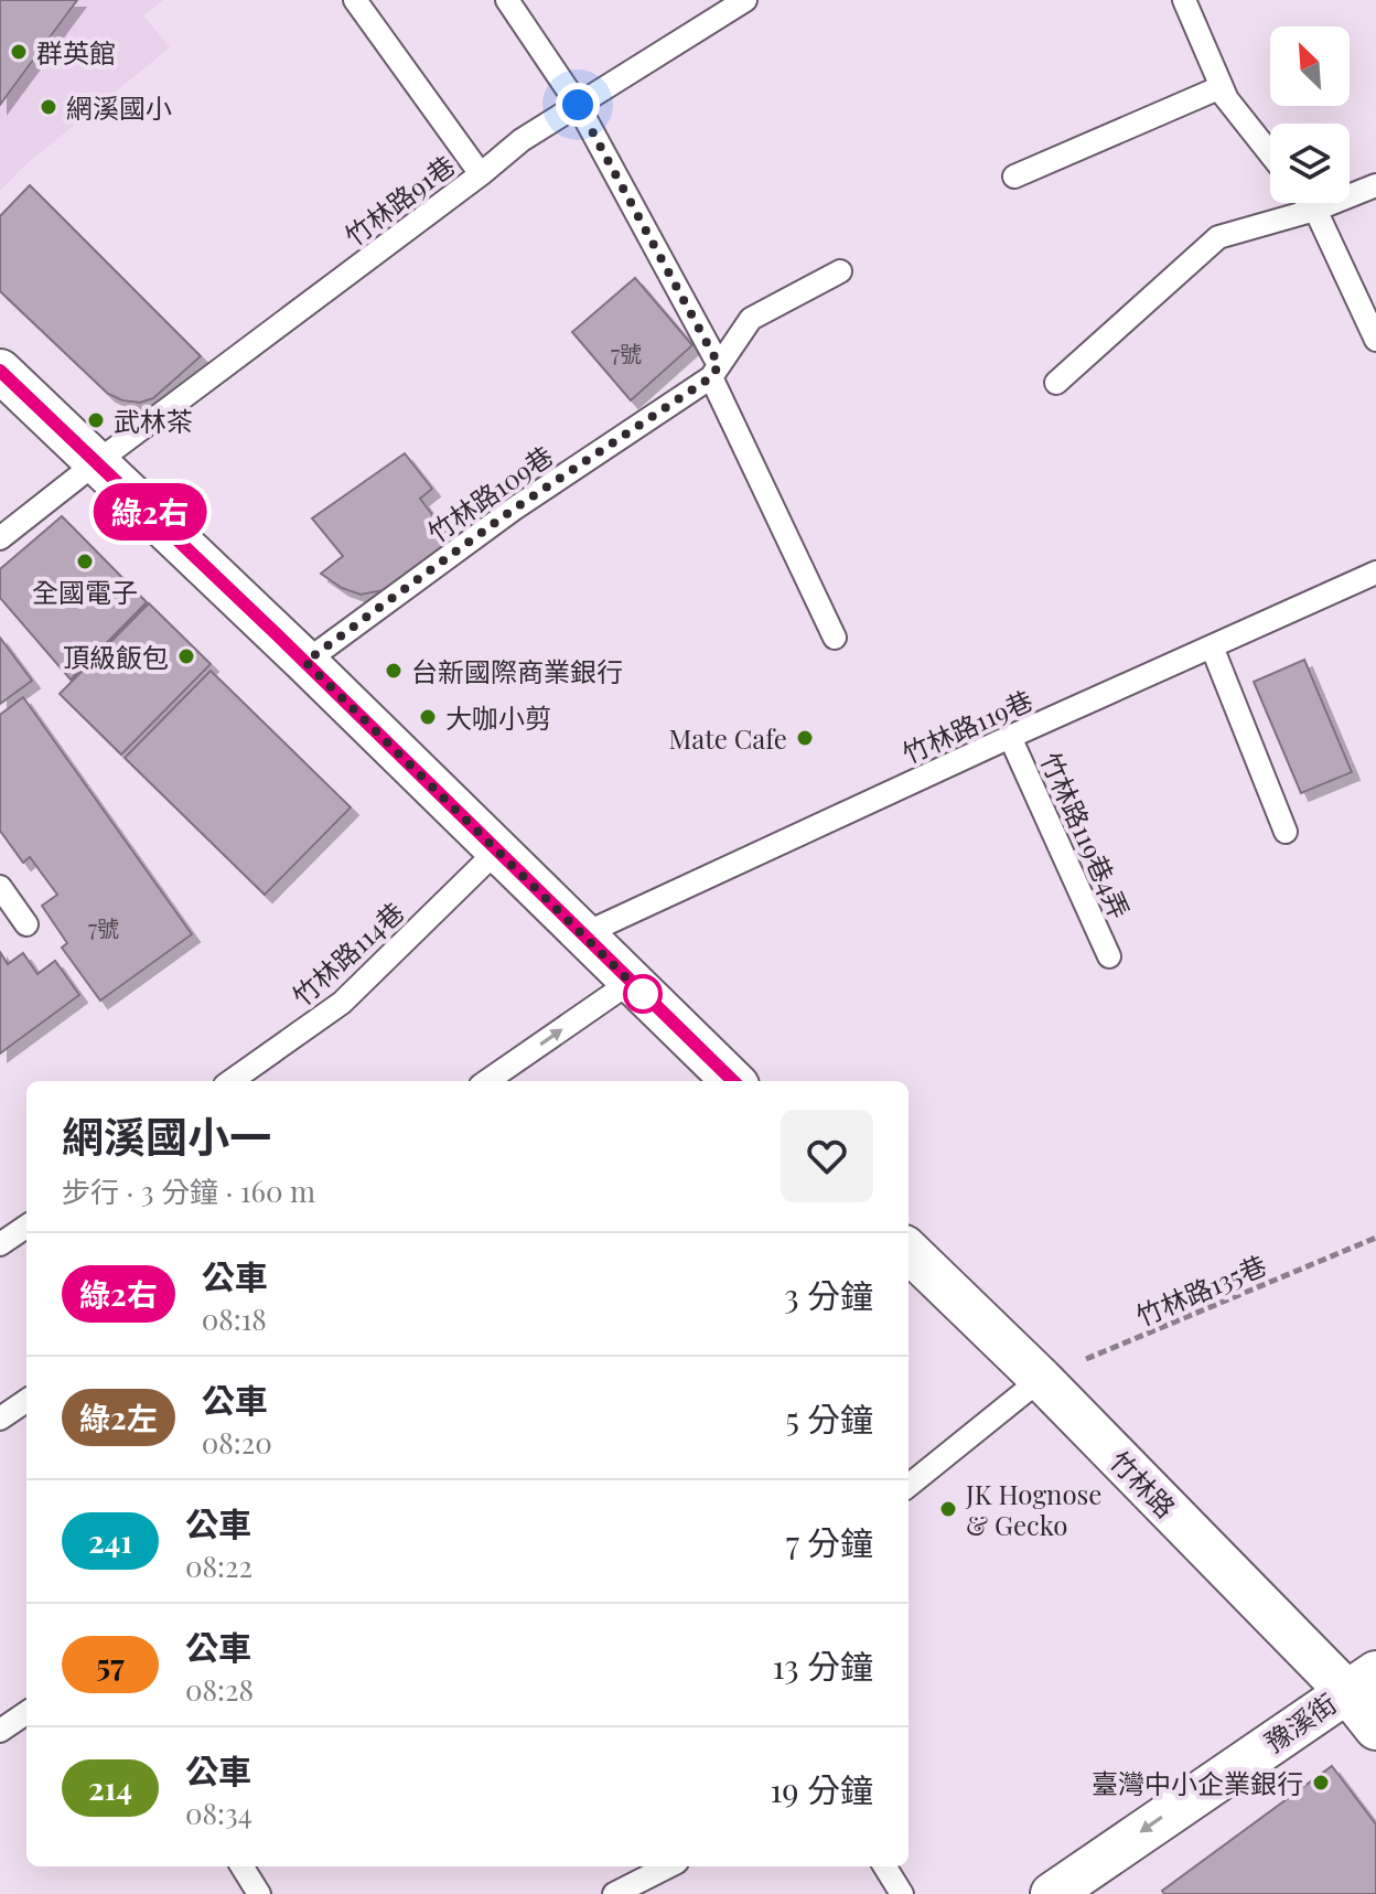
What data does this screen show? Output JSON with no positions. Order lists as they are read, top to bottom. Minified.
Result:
{"streets":{"street":["竹林路","豫溪街"],"lane":["竹林路91巷","竹林路109巷","竹林路119巷","竹林路119巷4弄","竹林路114巷"],"path":["竹林路135巷"]},"crossings":[["竹林路119巷","竹林路119巷4弄"],["竹林路135巷","竹林路"],["竹林路","豫溪街"]],"one_way":["豫溪街"],"places":["群英館","網溪國小","武林茶","全國電子","頂級飯包","台新國際商業銀行","大咖小剪","Mate Cafe","JK Hognose & Gecko","臺灣中小企業銀行"],"lines":["bus line 綠2右"],"house_numbers":["7號","7號"],"north":"top left","page":{"on_map":"綠2右","heading":["網溪國小一","步行 · 3 分鐘 · 160 m"],"list":[{"mark":"綠2右","name":"公車","note":"08:18","value":"3 分鐘"},{"mark":"綠2左","name":"公車","note":"08:20","value":"5 分鐘"},{"mark":"241","name":"公車","note":"08:22","value":"7 分鐘"},{"mark":"57","name":"公車","note":"08:28","value":"13 分鐘"},{"mark":"214","name":"公車","note":"08:34","value":"19 分鐘"}]}}
